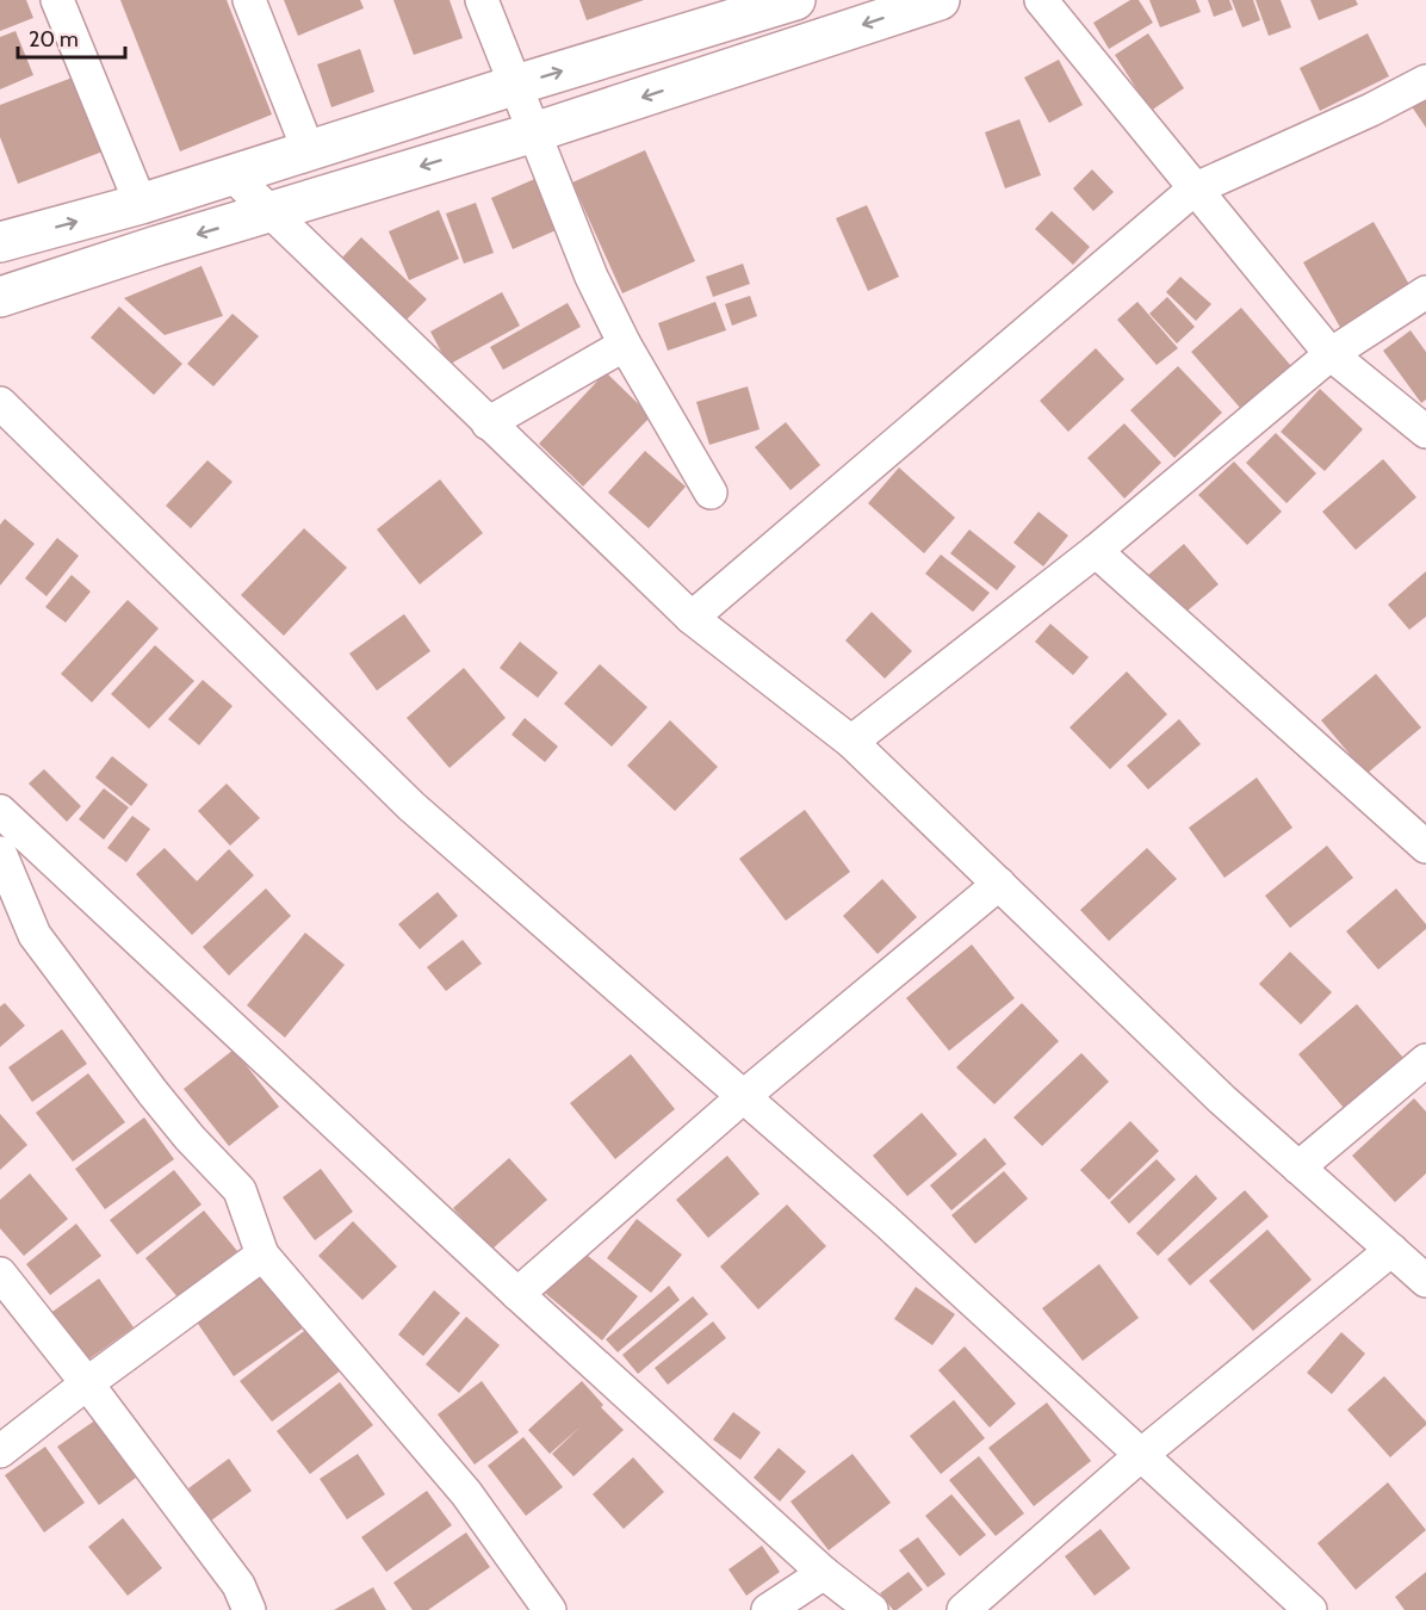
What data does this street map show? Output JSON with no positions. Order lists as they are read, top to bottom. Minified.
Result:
{"scale_bar":"20 m"}
